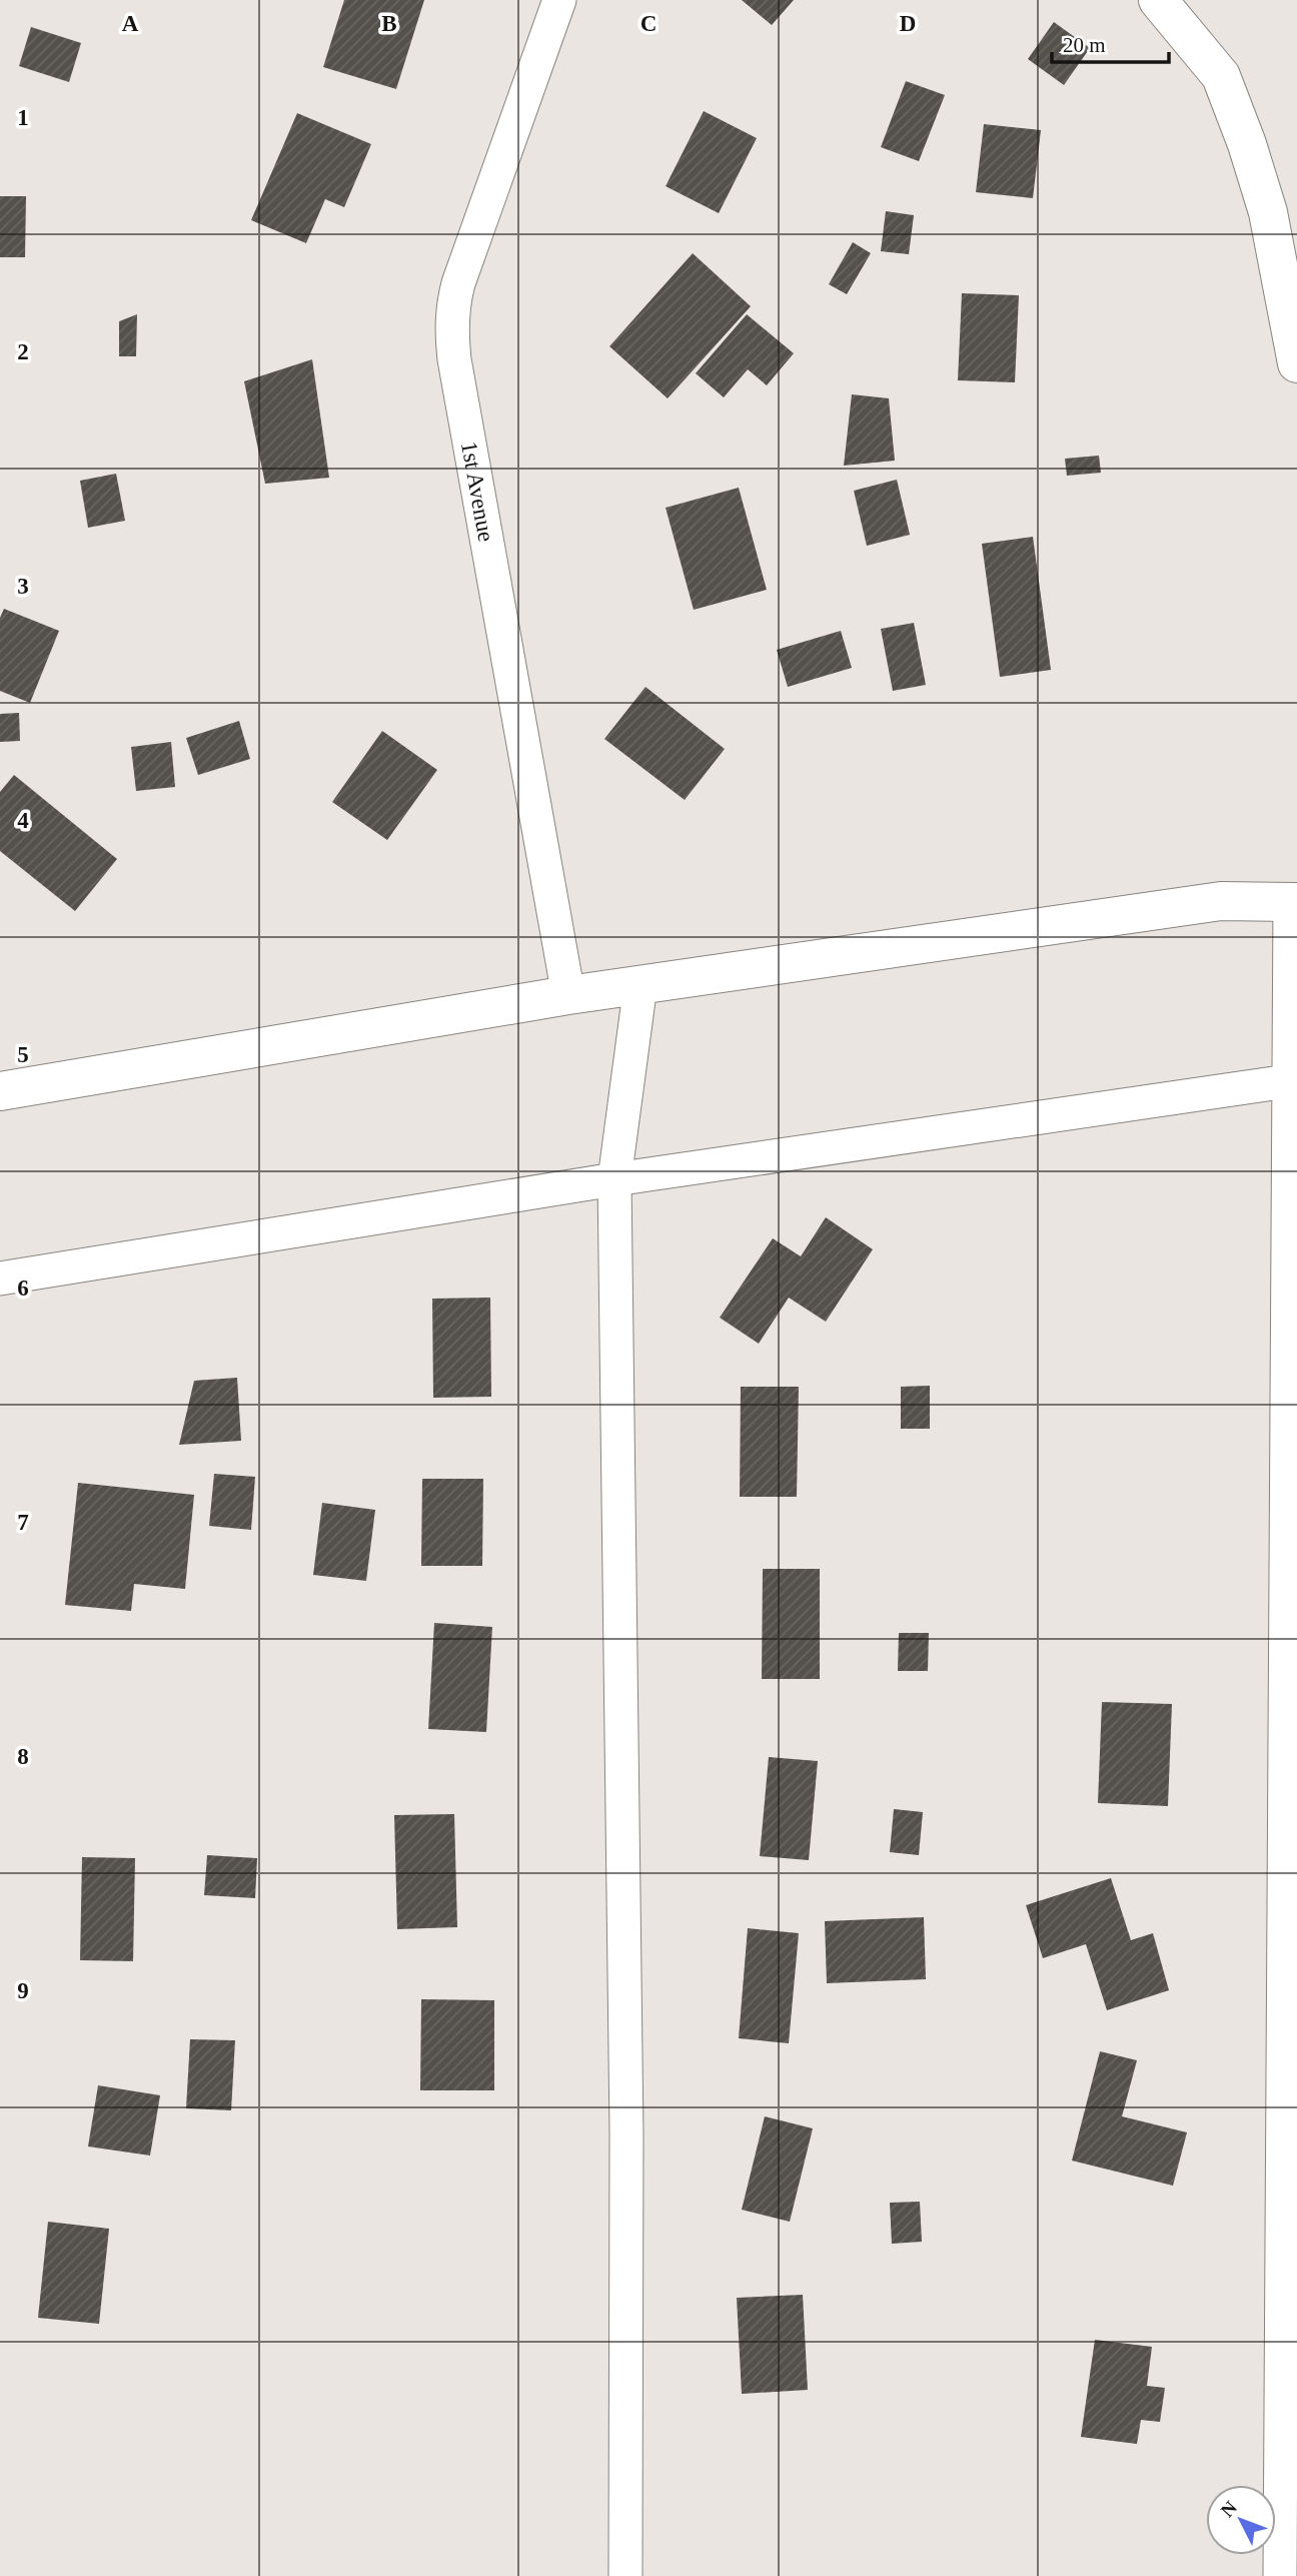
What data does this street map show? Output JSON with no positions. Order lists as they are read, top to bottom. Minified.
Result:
{"streets":{"street":["1st Avenue"]},"scale_bar":"20 m","north":"top left","grid":{"columns":["A","B","C","D"],"rows":["1","2","3","4","5","6","7","8","9"]}}
